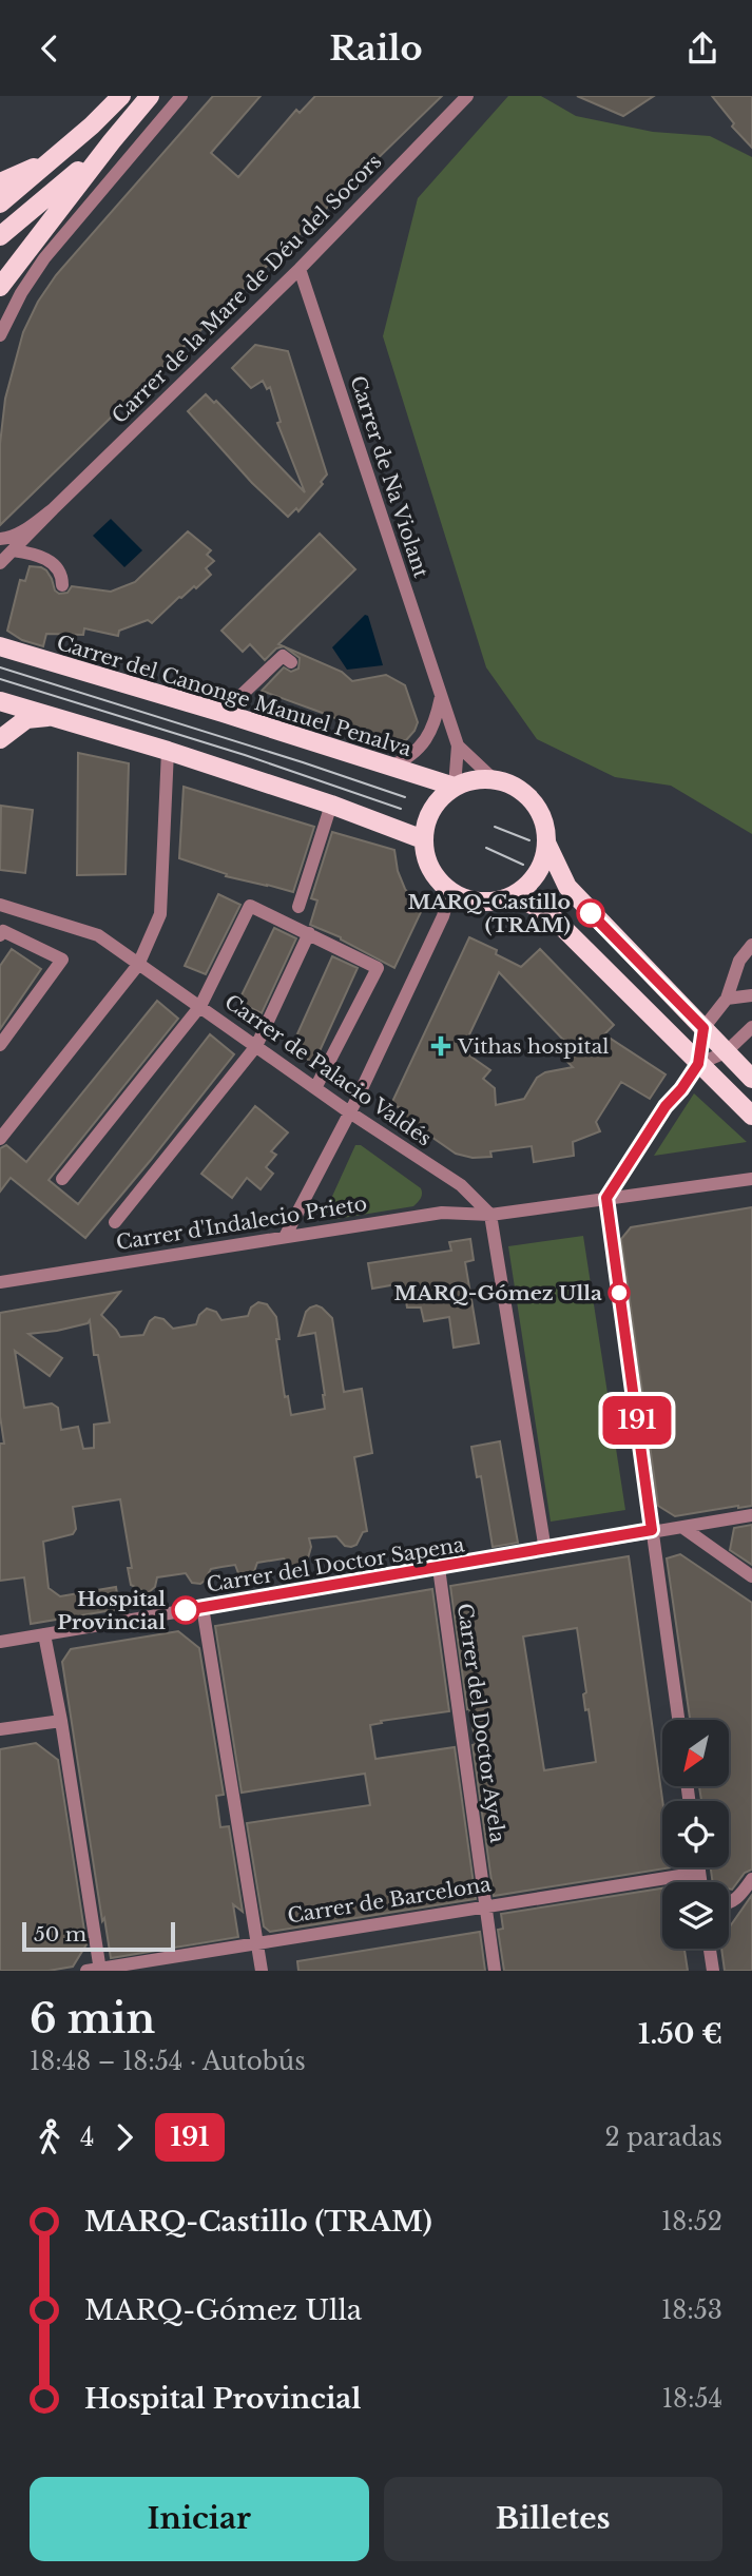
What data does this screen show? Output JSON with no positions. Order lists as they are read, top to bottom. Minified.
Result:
{"streets":{"main road":["Carrer del Canonge Manuel Penalva"],"street":["Carrer de la Mare de Déu del Socors","Carrer de Na Violant","Carrer de Palacio Valdés","Carrer d'Indalecio Prieto","Carrer del Doctor Sapena","Carrer del Doctor Ayela","Carrer de Barcelona"]},"crossings":[["Carrer de la Mare de Déu del Socors","Carrer de Na Violant"],["Carrer de Na Violant","Carrer del Canonge Manuel Penalva"],["Carrer de Palacio Valdés","Carrer d'Indalecio Prieto"],["Carrer del Doctor Sapena","Carrer del Doctor Ayela"],["Carrer del Doctor Ayela","Carrer de Barcelona"]],"places":{"other":["MARQ-Castillo (TRAM)","MARQ-Gómez Ulla","Hospital Provincial"],"health":["Vithas hospital"]},"lines":["bus line 191"],"scale_bar":"50 m","north":"bottom left","page":{"header":"Railo","on_map":"191","scale":"50 m","heading":["6 min","18:48 – 18:54 · Autobús","1.50 €"],"legs":["4","191","2 paradas"],"list":[{"name":"MARQ-Castillo (TRAM)","value":"18:52"},{"name":"MARQ-Gómez Ulla","value":"18:53"},{"name":"Hospital Provincial","value":"18:54"}],"buttons":["Iniciar","Billetes"]}}
